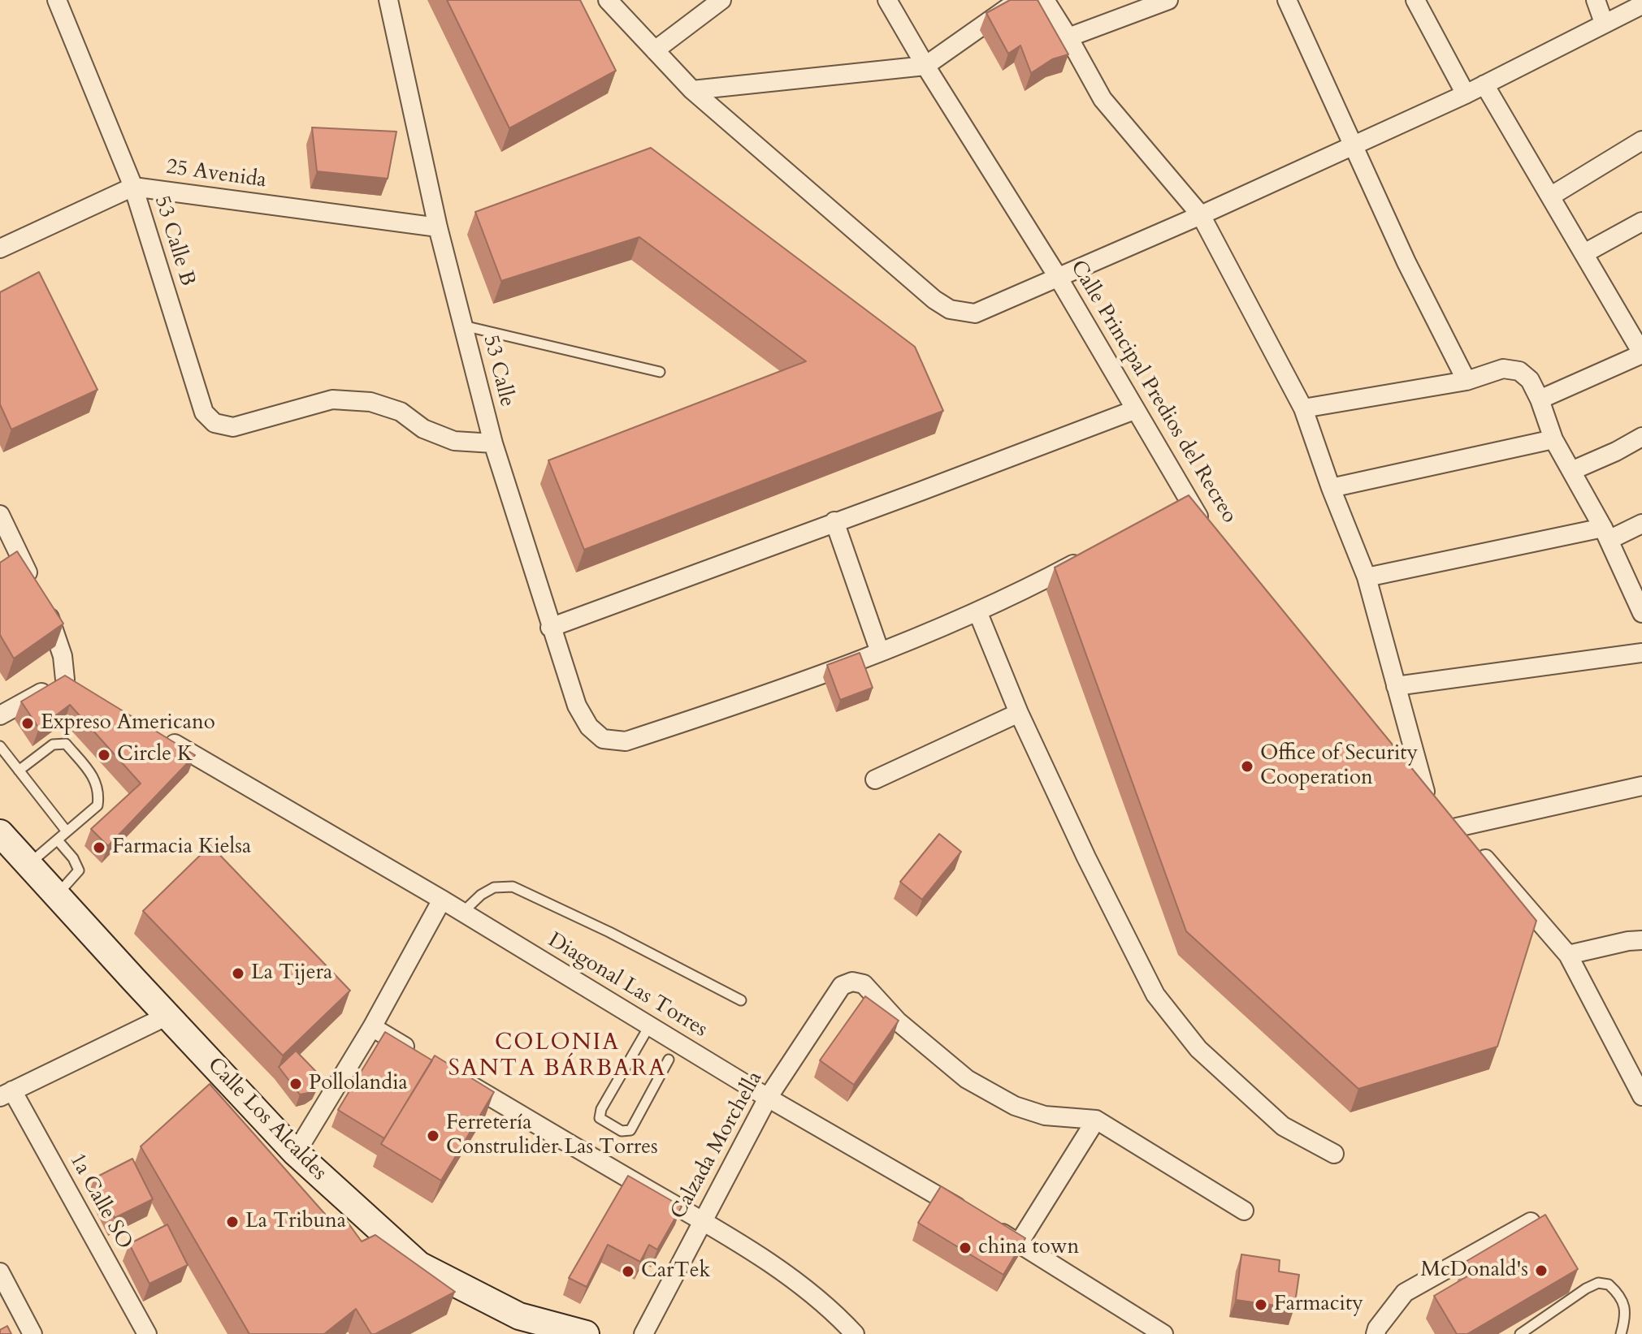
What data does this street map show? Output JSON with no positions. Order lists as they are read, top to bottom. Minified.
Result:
{"streets":{"main road":["Calle Los Alcaldes"],"street":["25 Avenida","53 Calle B","53 Calle","Calle Principal Predios del Recreo","Diagonal Las Torres","Calzada Morchella","1a Calle SO"]},"crossings":[["25 Avenida","53 Calle B"],["25 Avenida","53 Calle"],["53 Calle B","53 Calle"],["Diagonal Las Torres","Calzada Morchella"]],"districts":["COLONIA SANTA BÁRBARA"],"places":["Expreso Americano","Circle K","Office of Security Cooperation","Farmacia Kielsa","La Tijera","Pollolandia","Ferretería Construlider Las Torres","La Tribuna","china town","McDonald's","CarTek","Farmacity"]}
